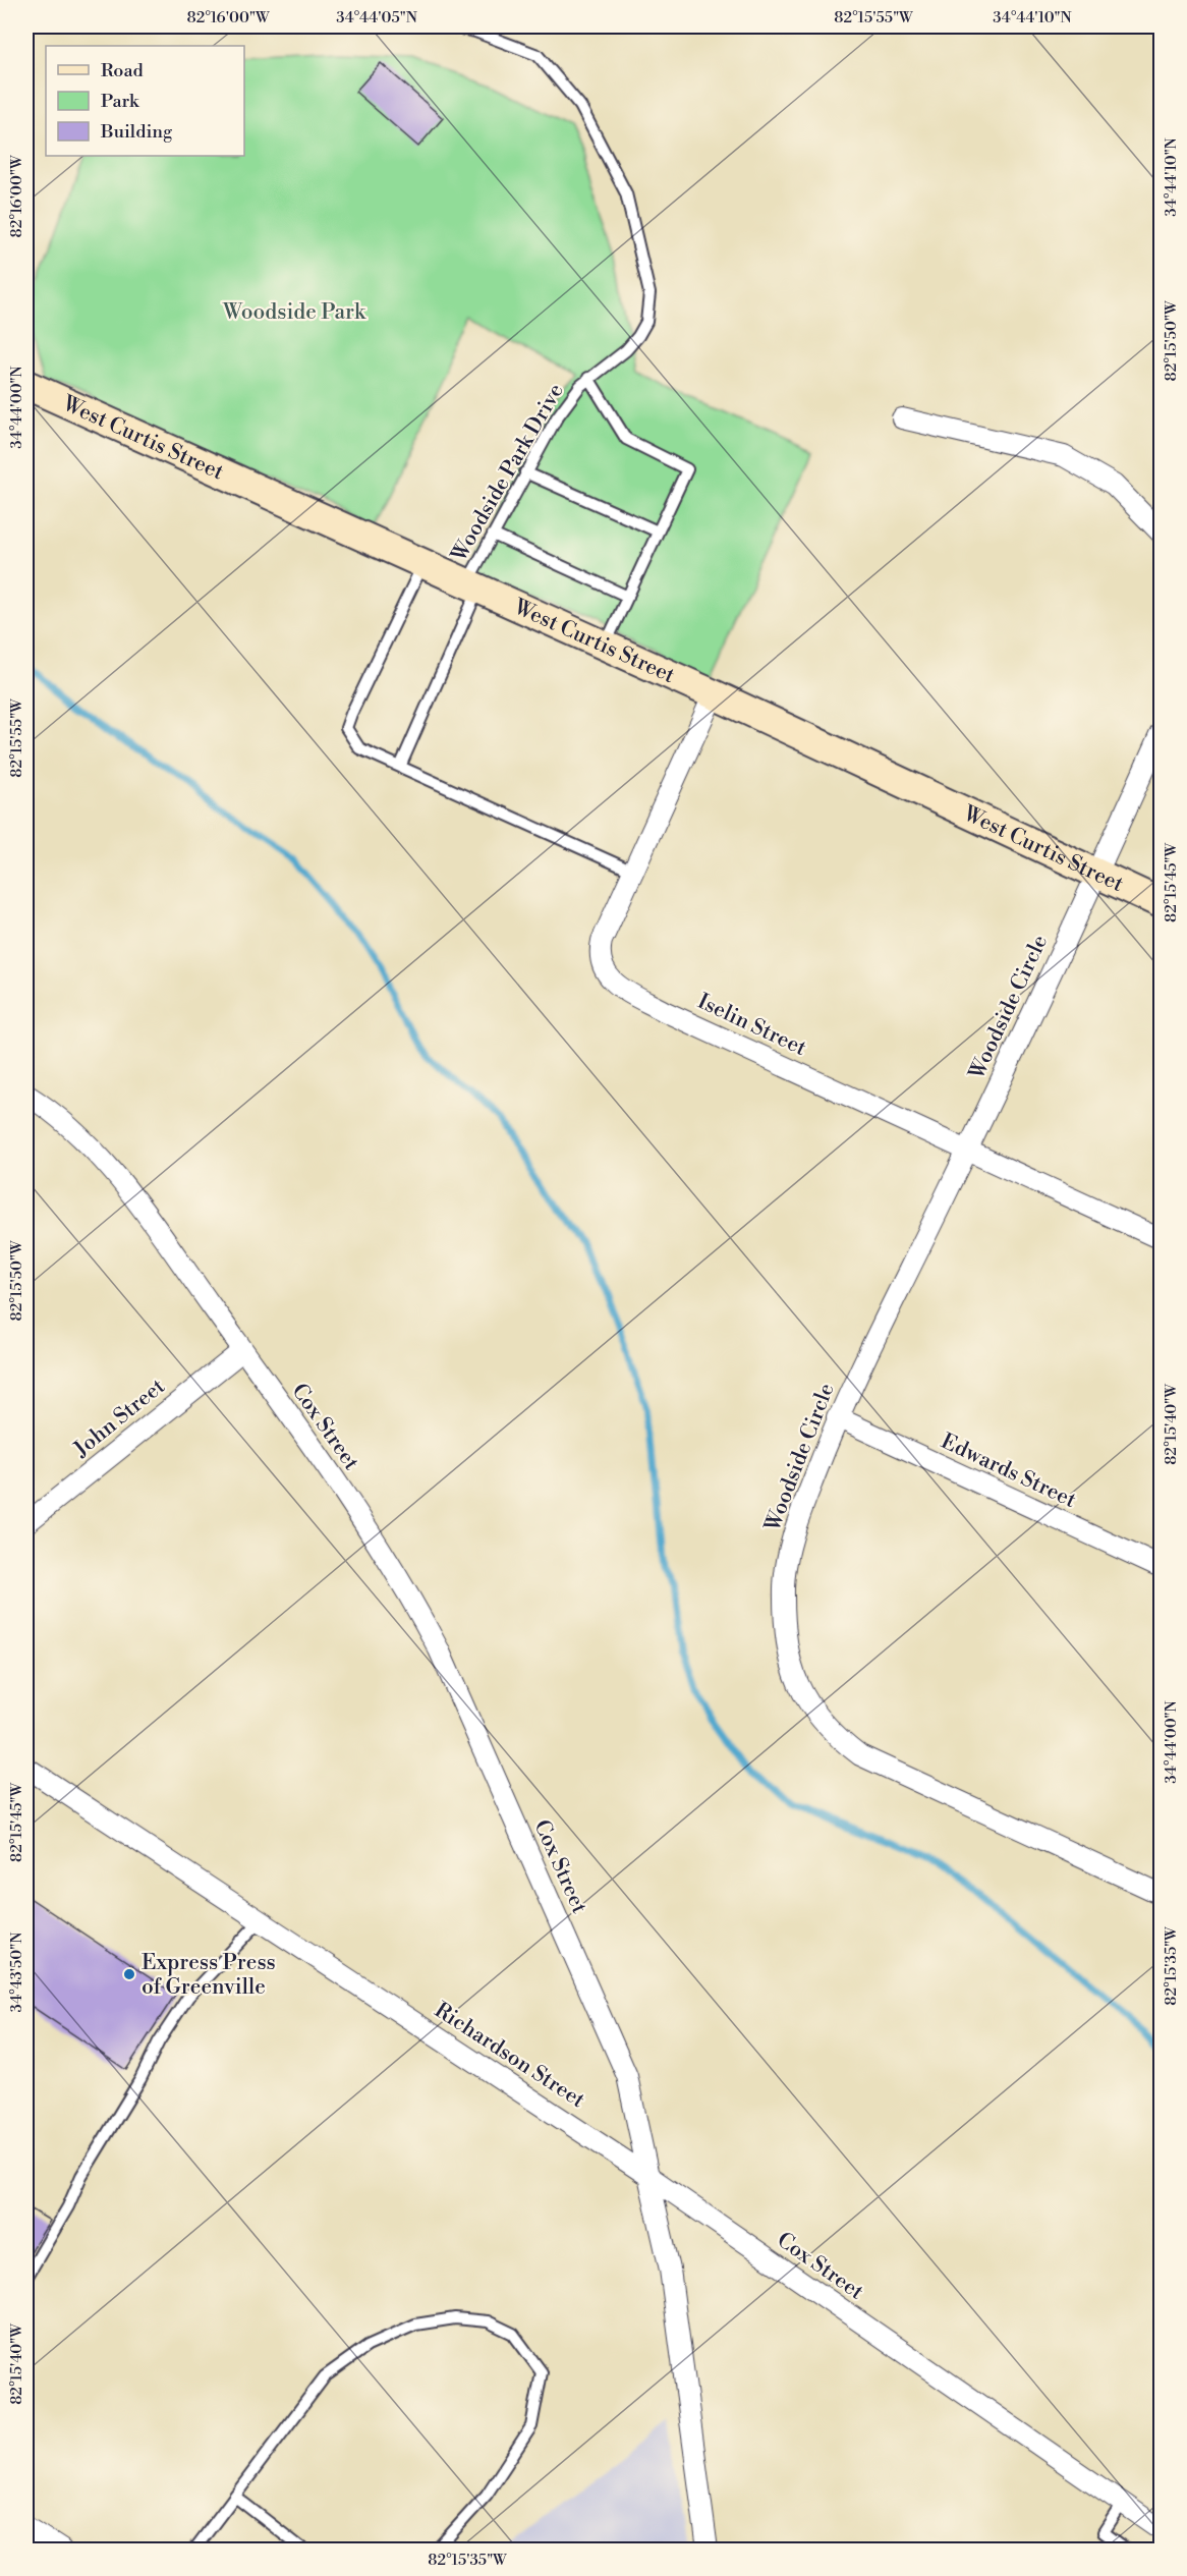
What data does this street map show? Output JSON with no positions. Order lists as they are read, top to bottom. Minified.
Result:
{"streets":{"street":["West Curtis Street","Woodside Circle","Iselin Street","John Street","Cox Street","Edwards Street","Richardson Street"],"lane":["Woodside Park Drive"]},"crossings":[["West Curtis Street","Woodside Park Drive"],["West Curtis Street","Woodside Circle"],["West Curtis Street","Iselin Street"],["Woodside Circle","Iselin Street"],["Woodside Circle","Edwards Street"],["John Street","Cox Street"],["Cox Street","Richardson Street"]],"parks":["Woodside Park"],"places":["Express Press of Greenville"],"legend":["Road","Park","Building"],"coordinates":["82°16'00\"W","34°44'05\"N","82°15'55\"W","34°44'10\"N","82°15'50\"W","34°44'00\"N","82°15'45\"W","82°15'40\"W","82°15'35\"W","34°43'50\"N"]}
